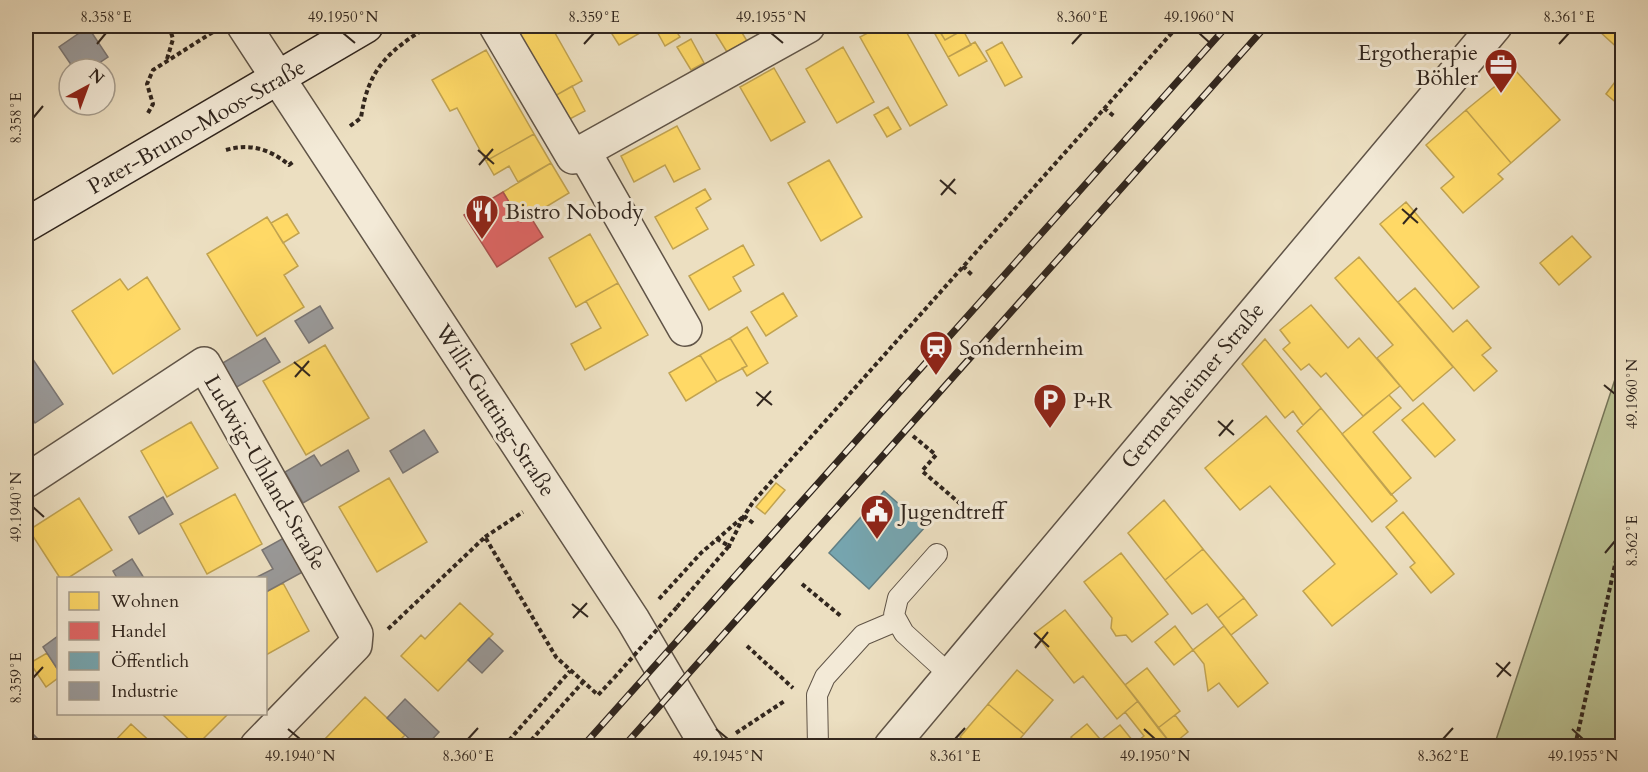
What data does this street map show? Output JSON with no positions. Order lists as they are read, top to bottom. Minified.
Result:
{"streets":{"street":["Pater-Bruno-Moos-Straße","Germersheimer Straße","Willi-Gutting-Straße","Ludwig-Uhland-Straße"]},"crossings":[["Pater-Bruno-Moos-Straße","Willi-Gutting-Straße"]],"places":{"office":["Ergotherapie Böhler"],"restaurant":["Bistro Nobody"],"station":["Sondernheim"],"parking":["P+R"],"public building":["Jugendtreff"]},"legend":["Wohnen","Handel","Öffentlich","Industrie"],"north":"top right","coordinates":["8.358°E","49.1950°N","8.359°E","49.1955°N","8.360°E","49.1960°N","8.361°E","49.1940°N","8.362°E","49.1945°N"]}
